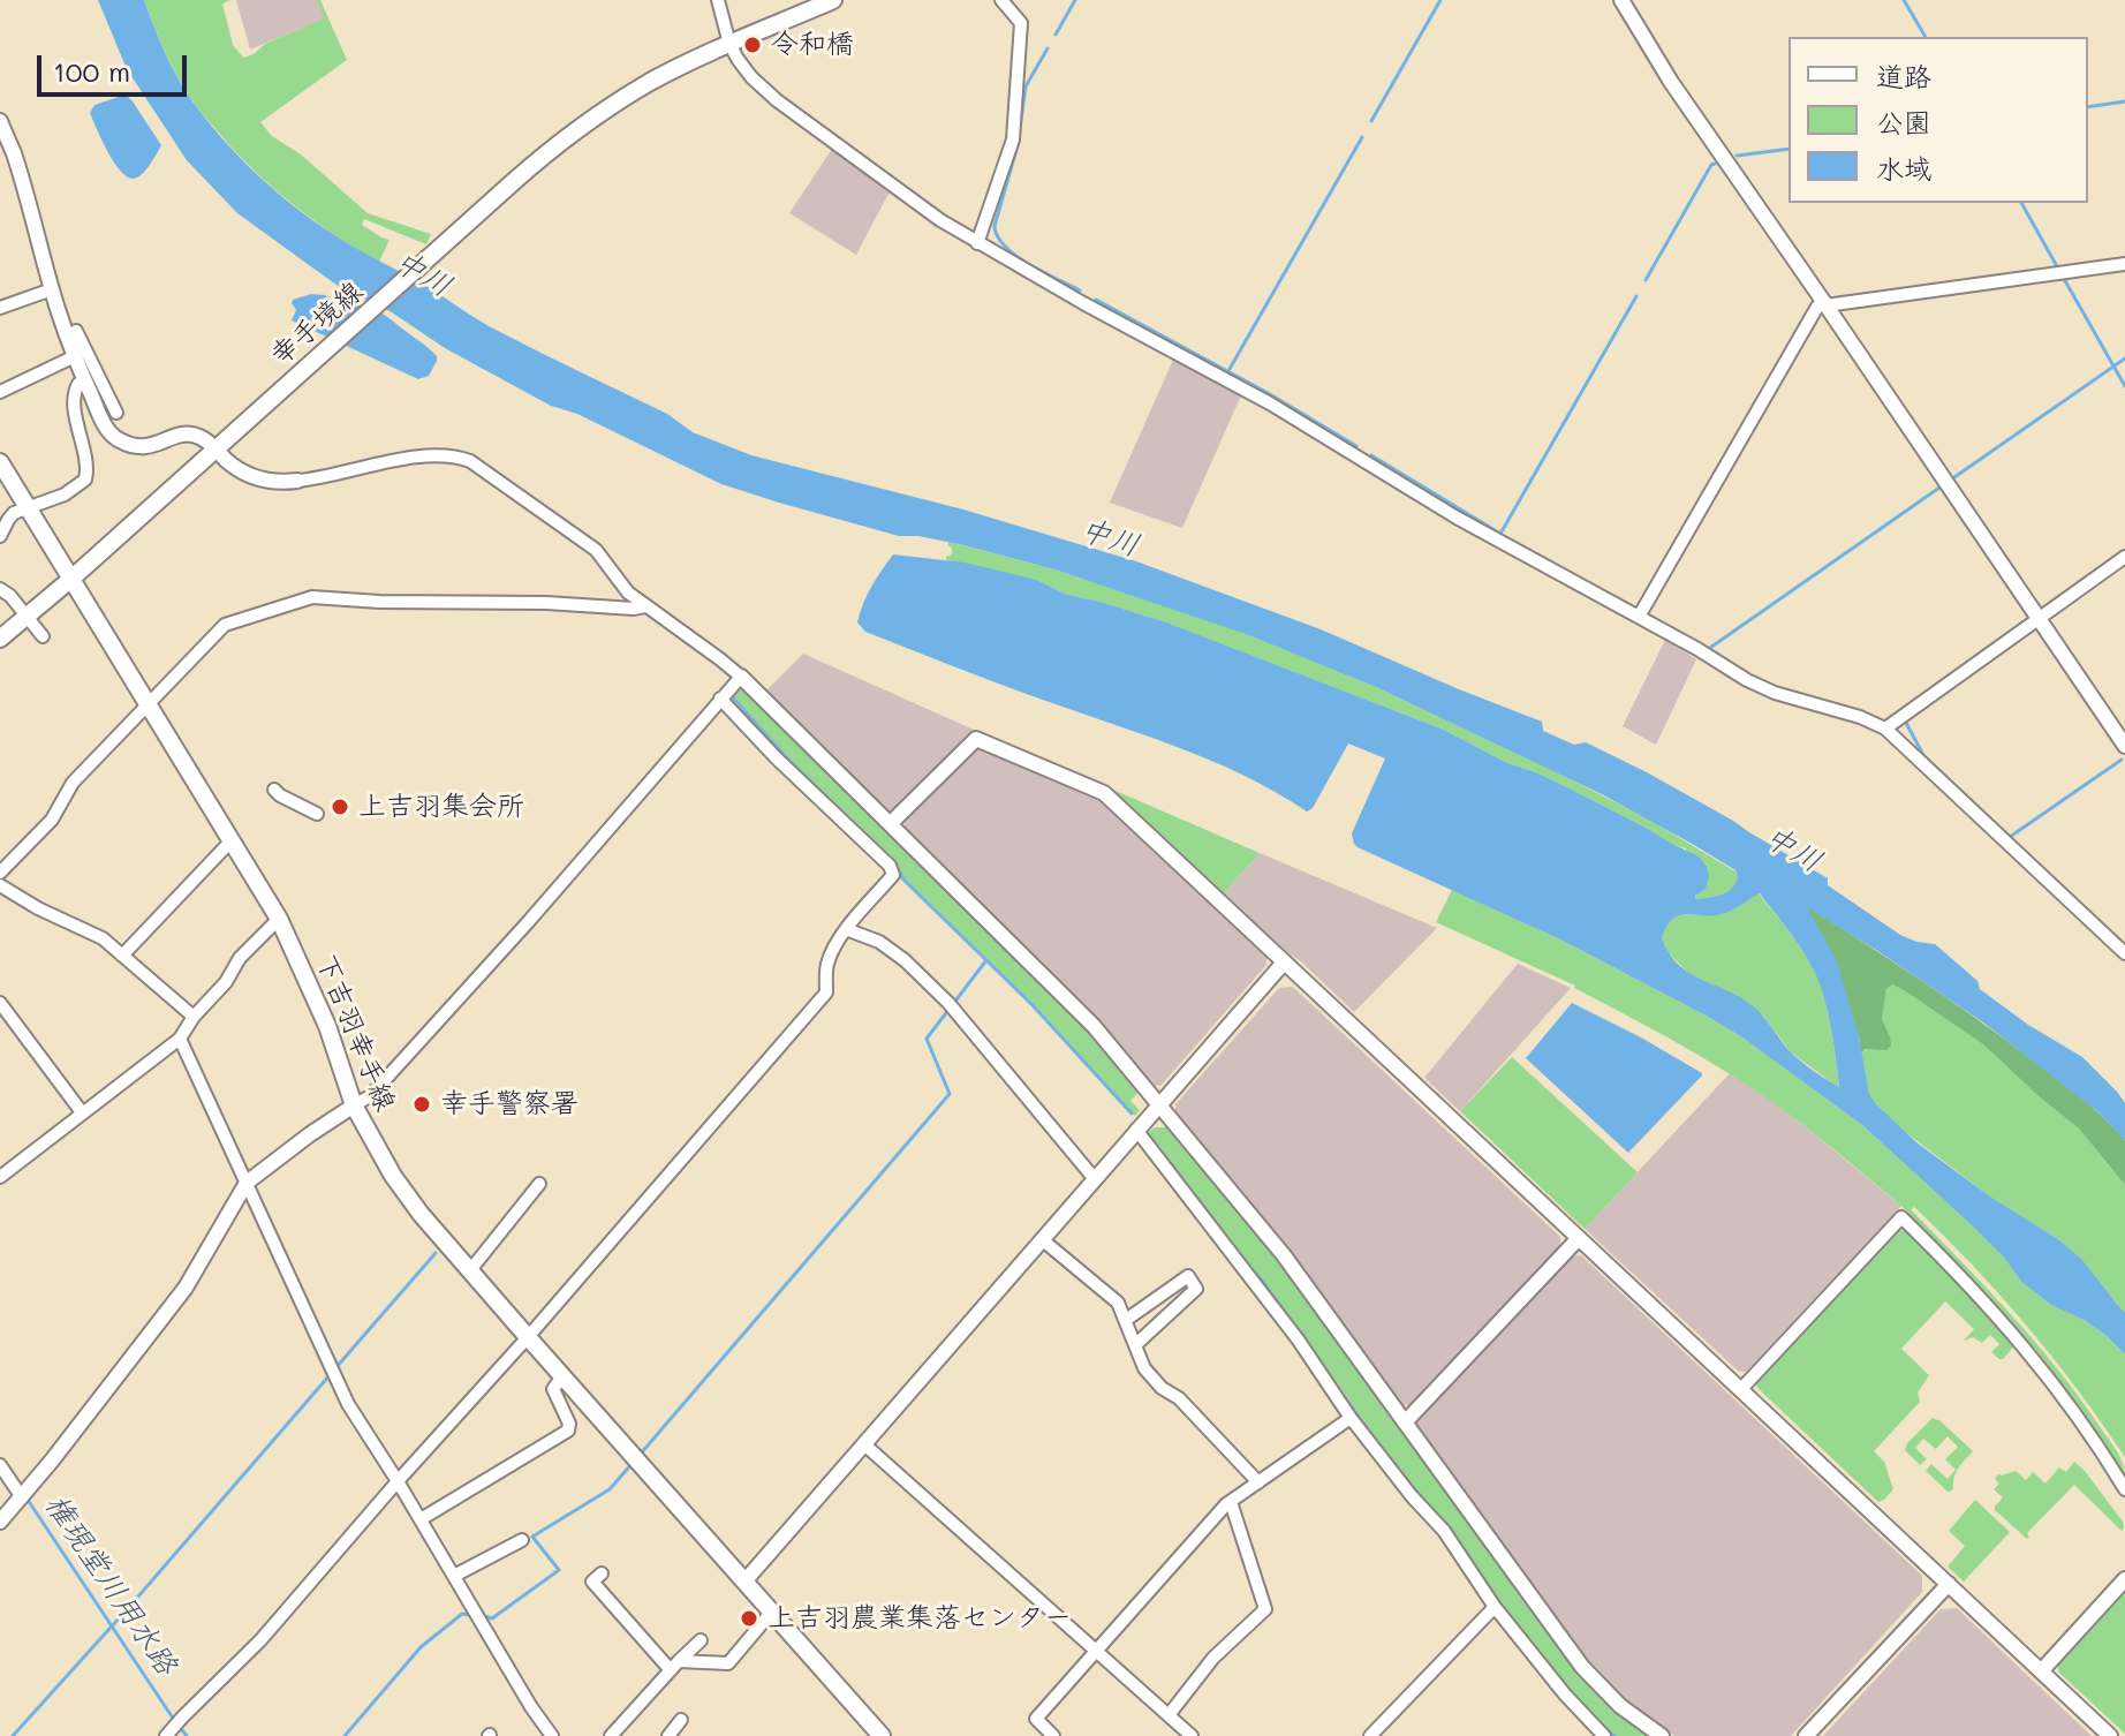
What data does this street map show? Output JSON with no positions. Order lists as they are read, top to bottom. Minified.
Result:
{"streets":{"main road":["幸手境線","下吉羽幸手線"]},"crossings":[["幸手境線","下吉羽幸手線"]],"water":["中川","権現堂川用水路"],"places":["令和橋","上吉羽集会所","幸手警察署","上吉羽農業集落センター"],"legend":["道路","公園","水域"],"scale_bar":"100 m"}
